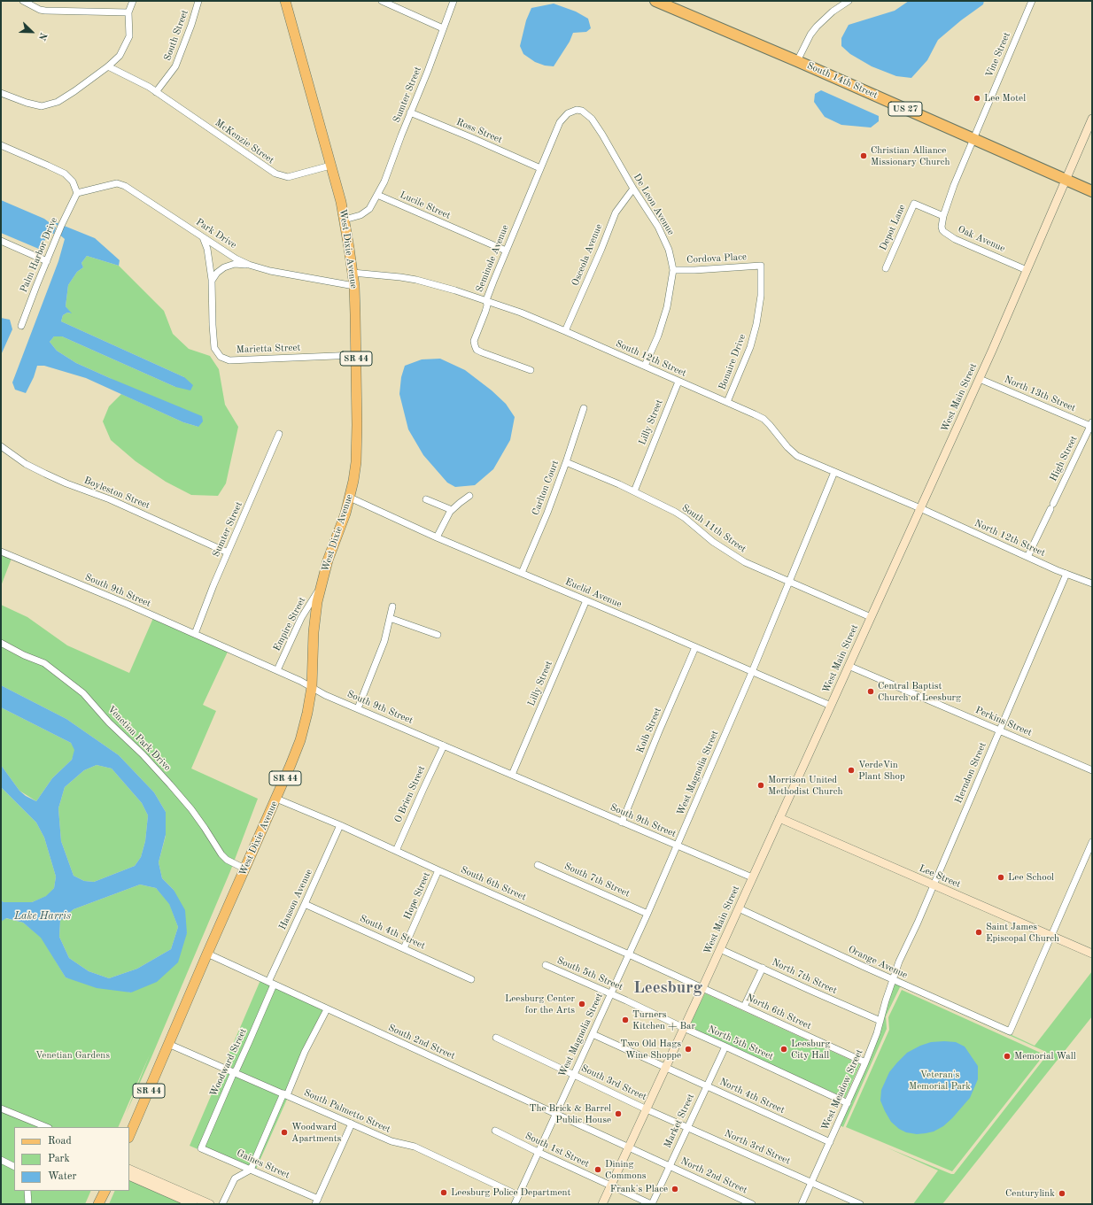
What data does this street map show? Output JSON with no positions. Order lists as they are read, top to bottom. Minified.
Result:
{"streets":{"highway":["South 14th Street","US 27"],"main road":["West Dixie Avenue","SR 44","West Main Street","Lee Street"],"street":["South Street","Vine Street","Sumter Street","Ross Street","McKenzie Street","De Leon Avenue","Lucile Street","Depot Lane","Park Drive","Oak Avenue","Palm Harbor Drive","Osceola Avenue","Seminole Avenue","Cordova Place","Marietta Street","South 12th Street","Bonaire Drive","North 13th Street","Lilly Street","High Street","Carlton Court","Boyleston Street","South 11th Street","North 12th Street","South 9th Street","Euclid Avenue","Empire Street","Perkins Street","Kolb Street","Venetion Park Drive","West Magnolia Street","Herndon Street","O Brien Street","South 7th Street","South 6th Street","Hope Street","Hanson Avenue","South 4th Street","Orange Avenue","South 5th Street","North 7th Street","North 6th Street","South 2nd Street","North 5th Street","Woodward Street","South 3rd Street","West Meadow Street","North 4th Street","South Palmetto Street","Market Street","North 3rd Street","South 1st Street","Gaines Street","North 2nd Street"]},"crossings":[["South Street","McKenzie Street"],["Vine Street","South 14th Street"],["Vine Street","Depot Lane"],["Vine Street","Oak Avenue"],["South 14th Street","US 27"],["South 14th Street","West Main Street"],["Sumter Street","Ross Street"],["Sumter Street","Lucile Street"],["Sumter Street","Boyleston Street"],["Sumter Street","South 9th Street"],["US 27","West Main Street"],["Ross Street","Seminole Avenue"],["McKenzie Street","West Dixie Avenue"],["De Leon Avenue","Osceola Avenue"],["De Leon Avenue","Seminole Avenue"],["De Leon Avenue","Cordova Place"],["De Leon Avenue","South 12th Street"],["Lucile Street","Seminole Avenue"],["Depot Lane","Oak Avenue"],["Park Drive","West Dixie Avenue"],["Park Drive","Palm Harbor Drive"],["Park Drive","Marietta Street"],["Oak Avenue","West Main Street"],["West Dixie Avenue","Marietta Street"],["West Dixie Avenue","SR 44"],["West Dixie Avenue","South 12th Street"],["West Dixie Avenue","South 9th Street"],["West Dixie Avenue","Euclid Avenue"],["West Dixie Avenue","Empire Street"],["West Dixie Avenue","Venetion Park Drive"],["West Dixie Avenue","South 6th Street"],["West Dixie Avenue","South 2nd Street"],["West Dixie Avenue","South Palmetto Street"],["Osceola Avenue","South 12th Street"],["Seminole Avenue","South 12th Street"],["Cordova Place","Bonaire Drive"],["SR 44","South Palmetto Street"],["South 12th Street","Bonaire Drive"],["South 12th Street","West Main Street"],["South 12th Street","Lilly Street"],["South 12th Street","North 12th Street"],["South 12th Street","West Magnolia Street"],["North 13th Street","West Main Street"],["North 13th Street","High Street"],["West Main Street","South 11th Street"],["West Main Street","North 12th Street"],["West Main Street","South 9th Street"],["West Main Street","Euclid Avenue"],["West Main Street","Perkins Street"],["West Main Street","Lee Street"],["West Main Street","South 6th Street"],["West Main Street","Orange Avenue"],["West Main Street","South 5th Street"],["West Main Street","North 7th Street"],["West Main Street","North 6th Street"],["West Main Street","South 2nd Street"],["West Main Street","North 5th Street"],["West Main Street","South 3rd Street"],["West Main Street","North 4th Street"],["West Main Street","North 3rd Street"],["West Main Street","South 1st Street"],["West Main Street","North 2nd Street"],["Lilly Street","South 11th Street"],["Lilly Street","South 9th Street"],["Lilly Street","Euclid Avenue"],["High Street","North 12th Street"],["Carlton Court","South 11th Street"],["Carlton Court","Euclid Avenue"],["South 11th Street","West Magnolia Street"],["North 12th Street","Herndon Street"],["South 9th Street","Empire Street"],["South 9th Street","Kolb Street"],["South 9th Street","West Magnolia Street"],["South 9th Street","O Brien Street"],["Euclid Avenue","Kolb Street"],["Euclid Avenue","West Magnolia Street"],["Perkins Street","Herndon Street"],["West Magnolia Street","South 7th Street"],["West Magnolia Street","South 6th Street"],["West Magnolia Street","South 5th Street"],["West Magnolia Street","South 2nd Street"],["West Magnolia Street","South 3rd Street"],["West Magnolia Street","South Palmetto Street"],["West Magnolia Street","South 1st Street"],["Herndon Street","Lee Street"],["Herndon Street","Orange Avenue"],["Herndon Street","West Meadow Street"],["O Brien Street","South 6th Street"],["Lee Street","Orange Avenue"],["South 6th Street","Hope Street"],["South 6th Street","Hanson Avenue"],["South 6th Street","North 6th Street"],["Hope Street","South 4th Street"],["Hanson Avenue","South 4th Street"],["Hanson Avenue","South 2nd Street"],["Hanson Avenue","Woodward Street"],["Orange Avenue","West Meadow Street"],["South 5th Street","North 5th Street"],["North 7th Street","West Meadow Street"],["North 6th Street","West Meadow Street"],["South 2nd Street","Woodward Street"],["South 2nd Street","North 2nd Street"],["North 5th Street","West Meadow Street"],["North 5th Street","Market Street"],["Woodward Street","South Palmetto Street"],["Woodward Street","Gaines Street"],["South 3rd Street","North 3rd Street"],["West Meadow Street","North 4th Street"],["West Meadow Street","North 3rd Street"],["North 4th Street","Market Street"],["Market Street","North 3rd Street"],["Market Street","South 1st Street"],["Market Street","North 2nd Street"]],"districts":["Leesburg"],"water":["Lake Harris"],"parks":["Venetian Gardens","Veteran's Memorial Park"],"places":["Lee Motel","Christian Alliance Missionary Church","Central Baptist Church of Leesburg","VerdeVin Plant Shop","Morrison United Methodist Church","Lee School","Saint James Episcopal Church","Leesburg Center for the Arts","Turners Kitchen + Bar","Two Old Hags Wine Shoppe","Leesburg City Hall","Memorial Wall","The Brick & Barrel Public House","Woodward Apartments","Dining Commons","Frank's Place","Leesburg Police Department","Centurylink"],"legend":["Road","Park","Water"],"north":"bottom right"}
